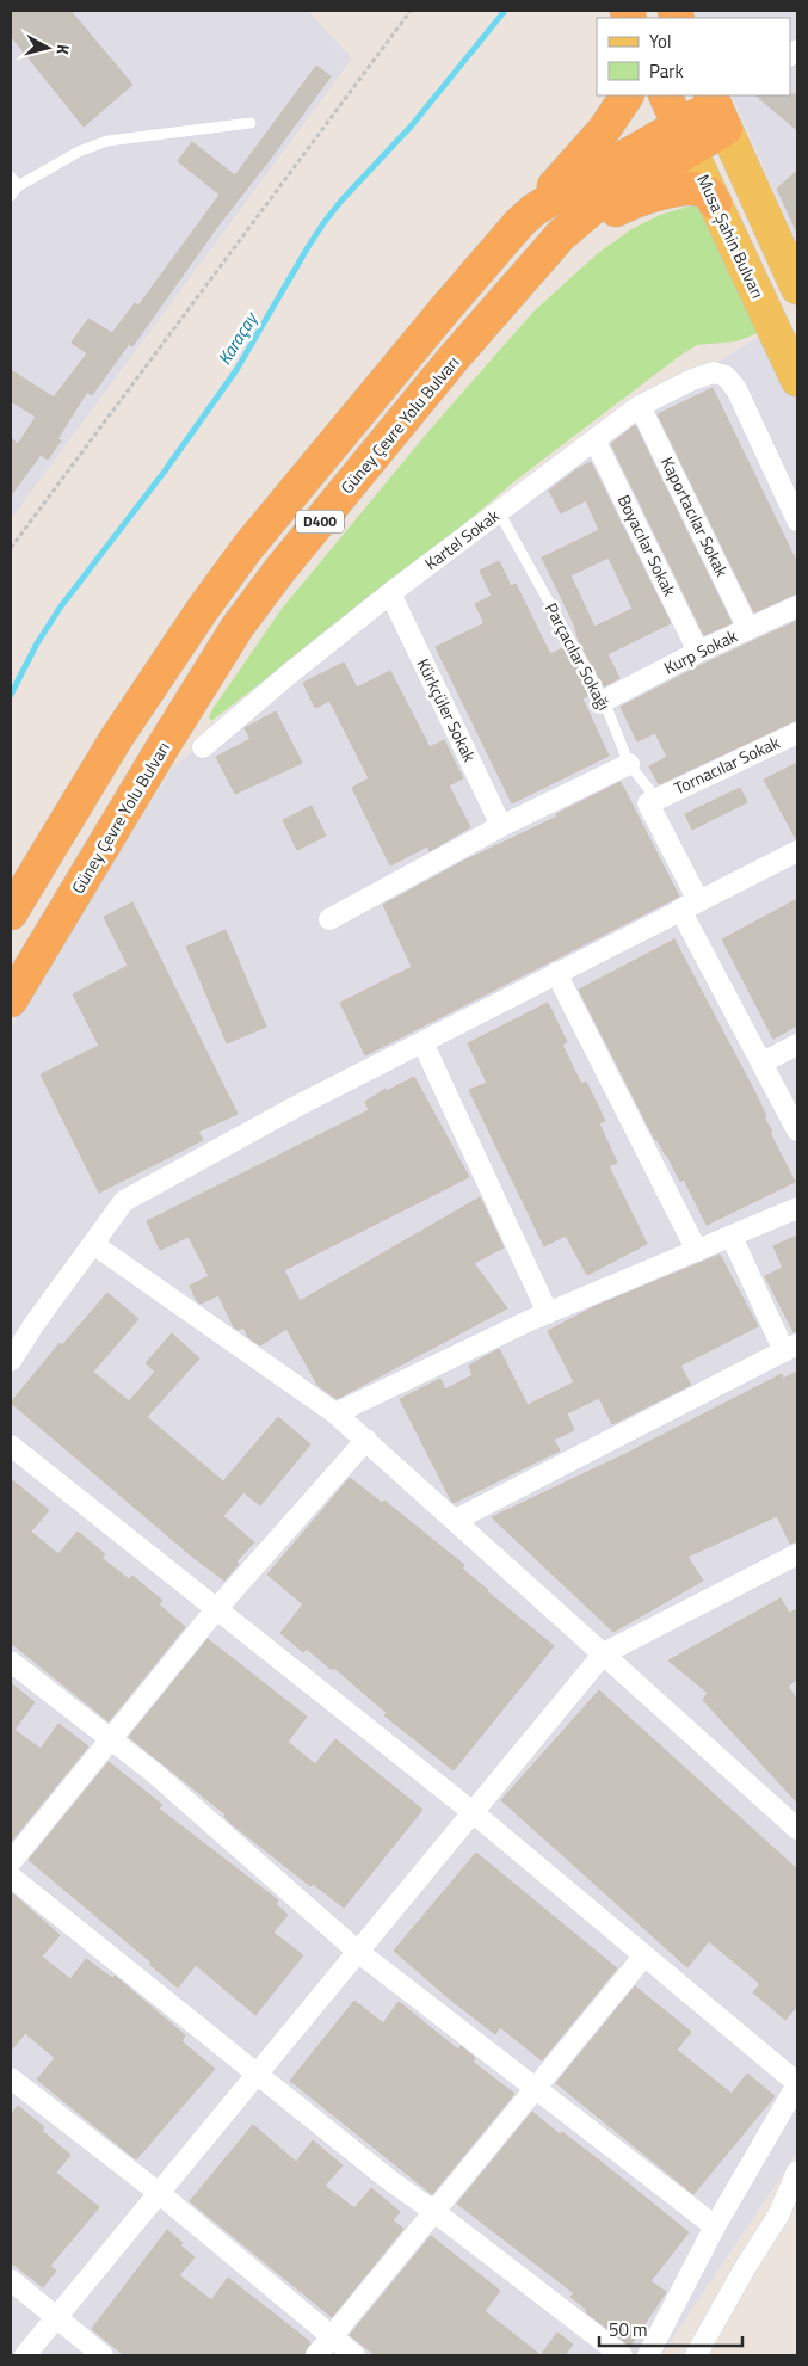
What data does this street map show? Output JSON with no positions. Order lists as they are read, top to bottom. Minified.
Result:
{"streets":{"highway":["Musa Şahin Bulvarı","Güney Çevre Yolu Bulvarı","D400"],"street":["Kaportacılar Sokak","Kartel Sokak","Boyacılar Sokak","Kurp Sokak","Kürkçüler Sokak","Tornacılar Sokak"],"lane":["Parçacılar Sokağı"]},"crossings":[["Musa Şahin Bulvarı","Güney Çevre Yolu Bulvarı"],["Kaportacılar Sokak","Kartel Sokak"],["Kaportacılar Sokak","Kurp Sokak"],["Kartel Sokak","Boyacılar Sokak"],["Kartel Sokak","Parçacılar Sokağı"],["Kartel Sokak","Kürkçüler Sokak"],["Boyacılar Sokak","Kurp Sokak"],["Kurp Sokak","Parçacılar Sokağı"],["Parçacılar Sokağı","Tornacılar Sokak"]],"water":["Karaçay"],"legend":["Yol","Park"],"scale_bar":"50 m","north":"right"}
